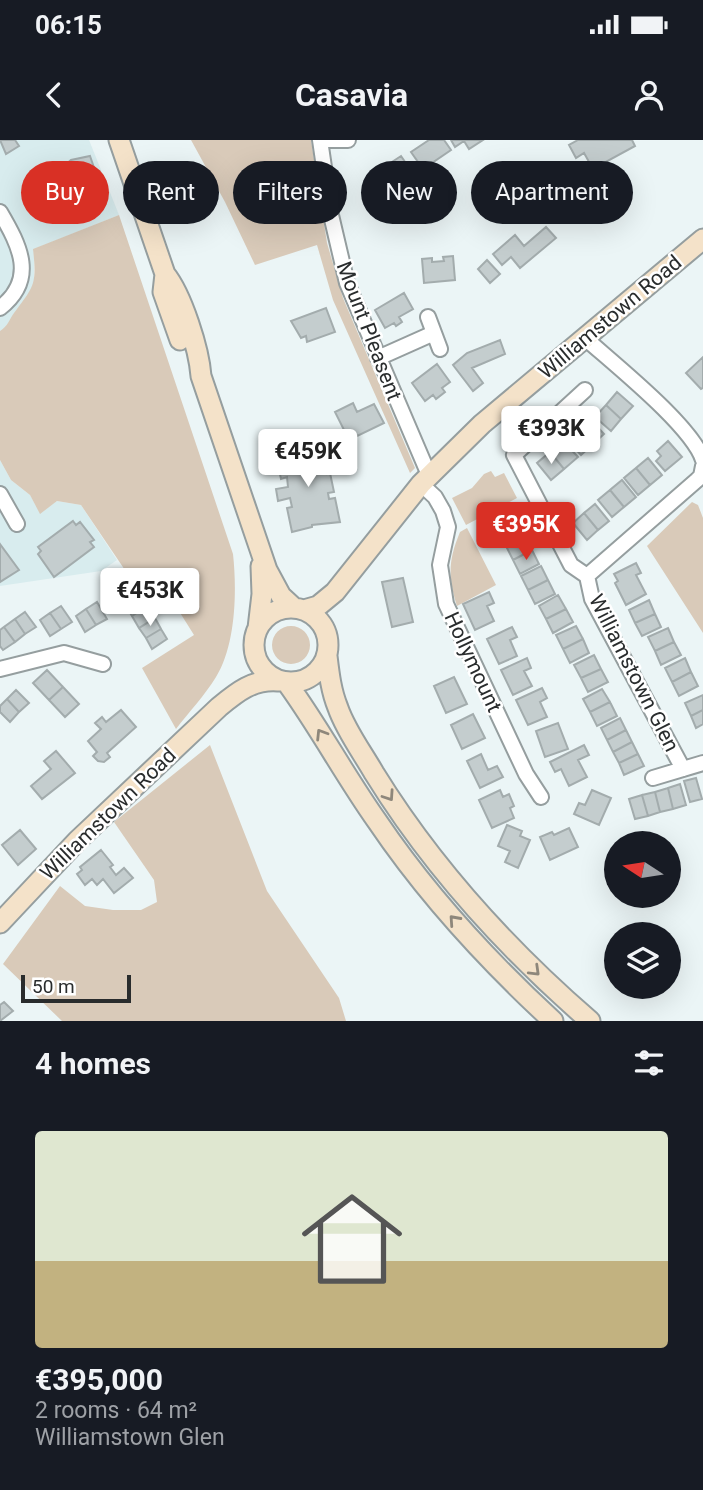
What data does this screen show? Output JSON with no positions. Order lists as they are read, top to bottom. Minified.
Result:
{"streets":{"main road":["Williamstown Road"],"street":["Mount Pleasent","Hollymount","Williamstown Glen"]},"crossings":[["Williamstown Road","Mount Pleasent"],["Williamstown Road","Hollymount"],["Mount Pleasent","Hollymount"]],"scale_bar":"50 m","north":"left","page":{"status":"06:15","header":"Casavia","chip":["Buy","Rent","Filters","New","Apartment"],"price":["€393K","€459K","€395K","€453K"],"scale":"50 m","heading":"4 homes","list":[{"name":"€395,000","note":"2 rooms · 64 m² · Williamstown Glen"}]}}
